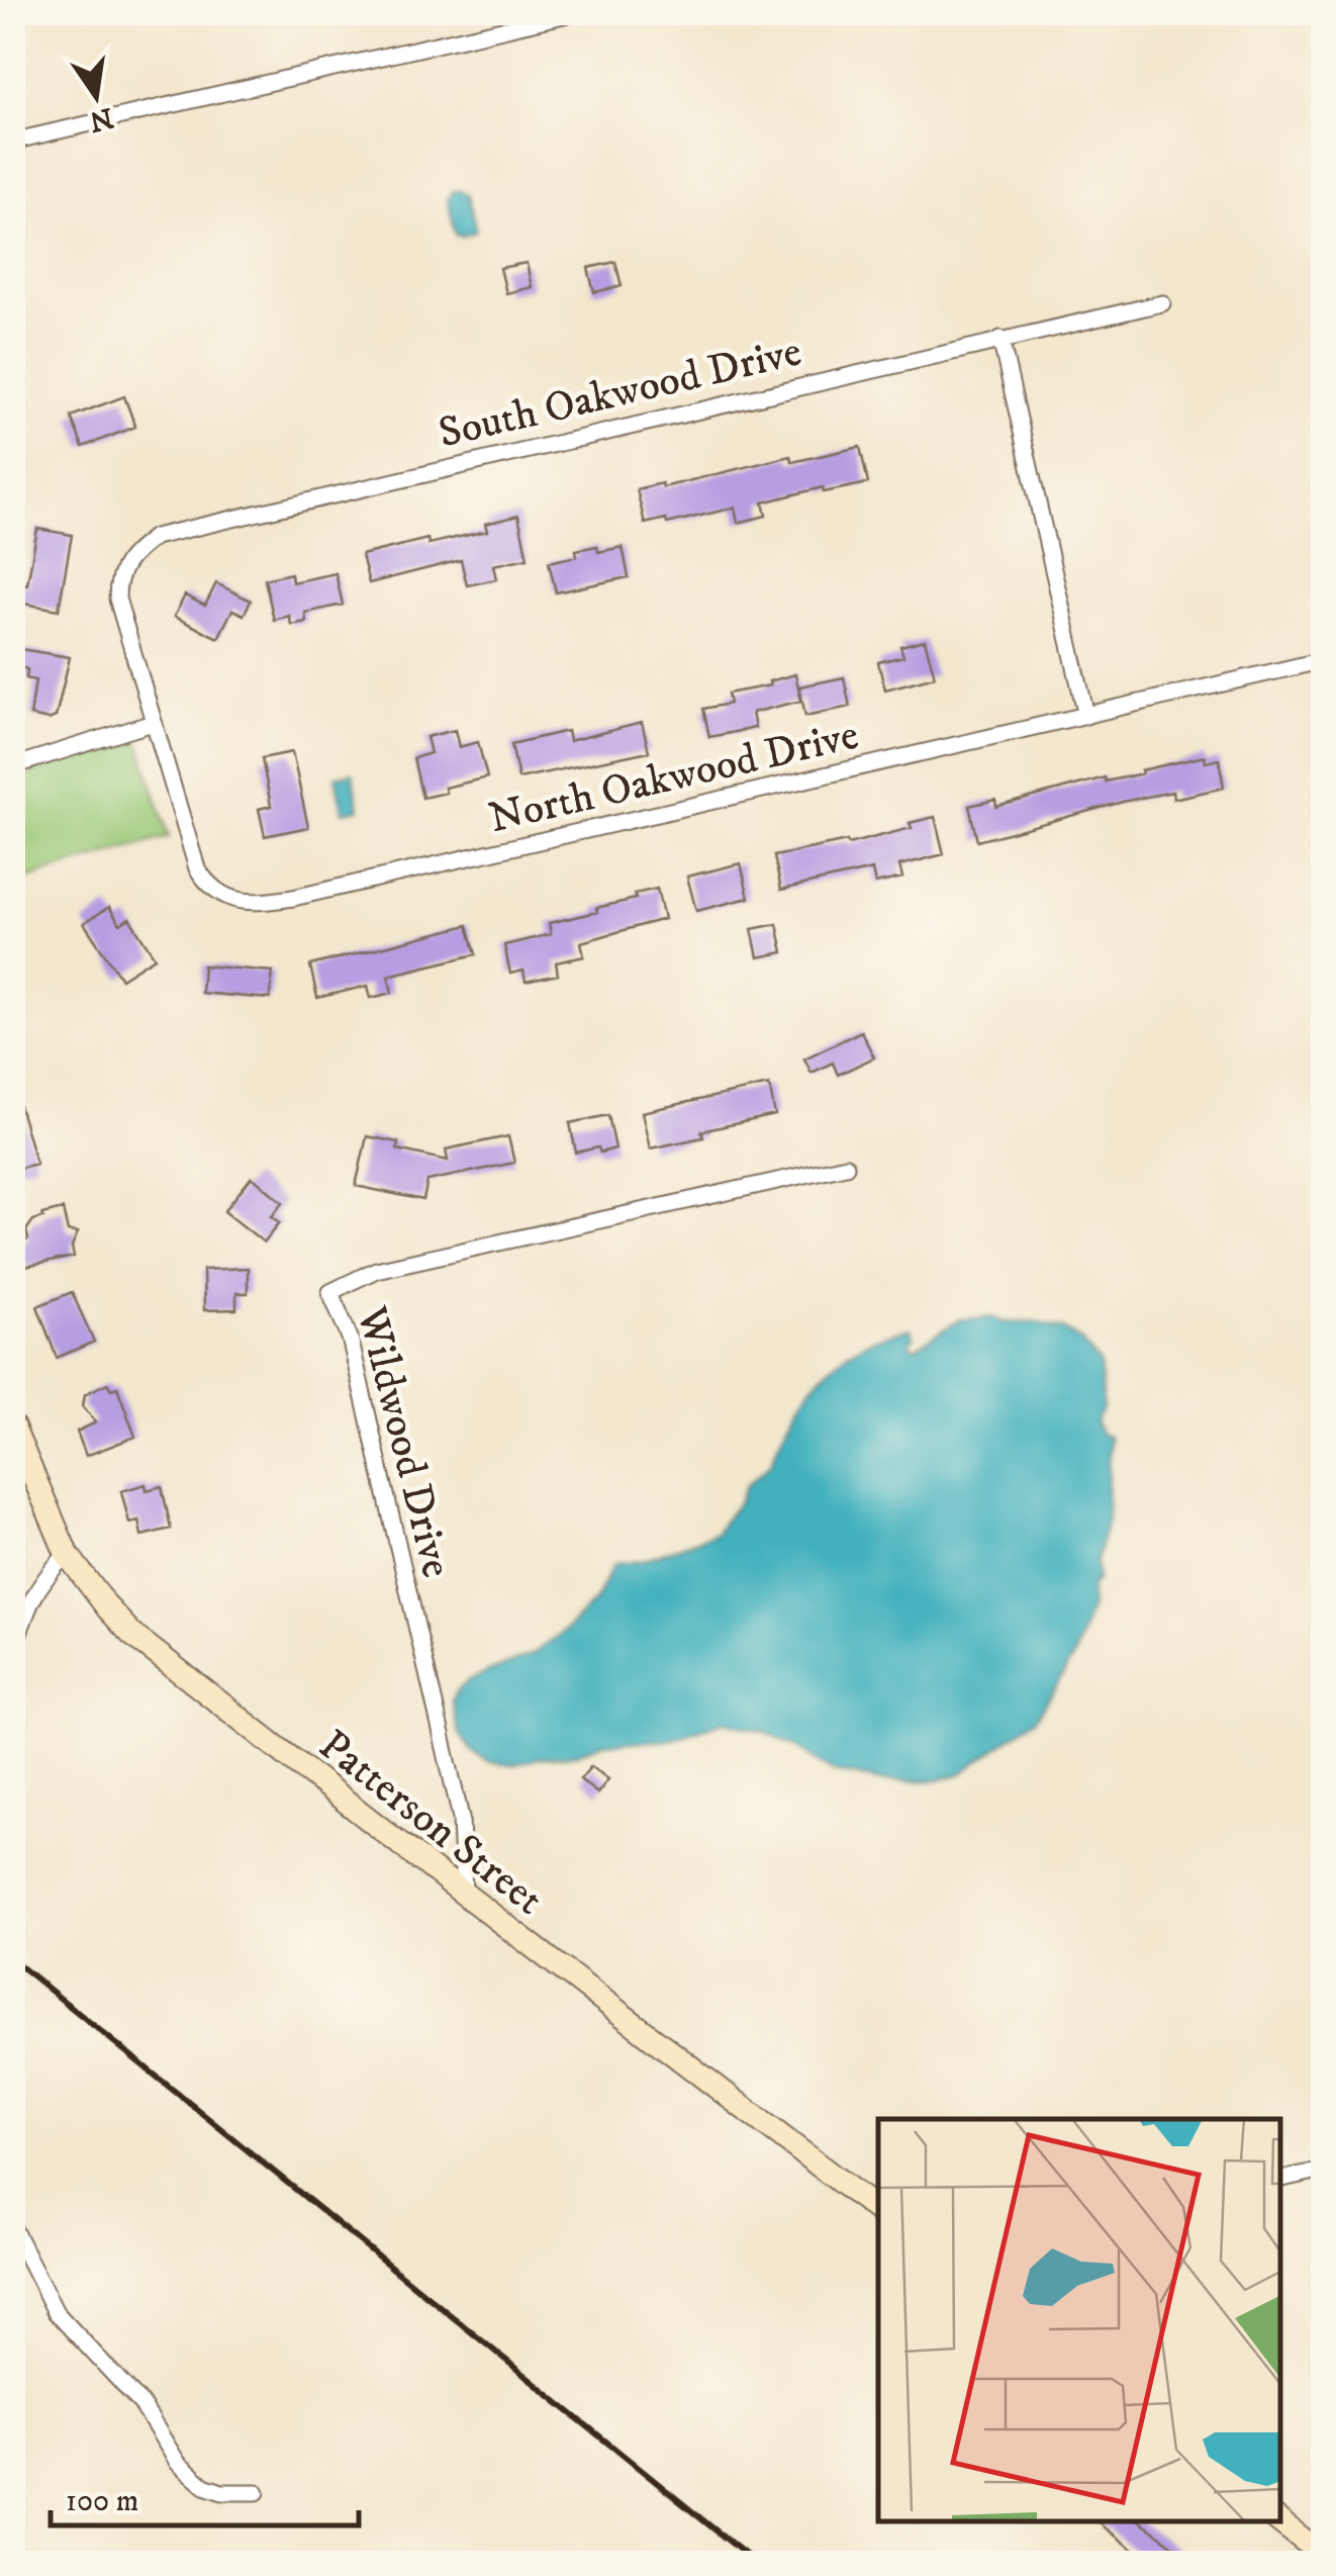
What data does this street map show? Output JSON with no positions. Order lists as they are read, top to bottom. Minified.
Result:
{"streets":{"street":["South Oakwood Drive","North Oakwood Drive","Wildwood Drive","Patterson Street"]},"crossings":[["South Oakwood Drive","North Oakwood Drive"],["Wildwood Drive","Patterson Street"]],"scale_bar":"100 m","north":"bottom"}
